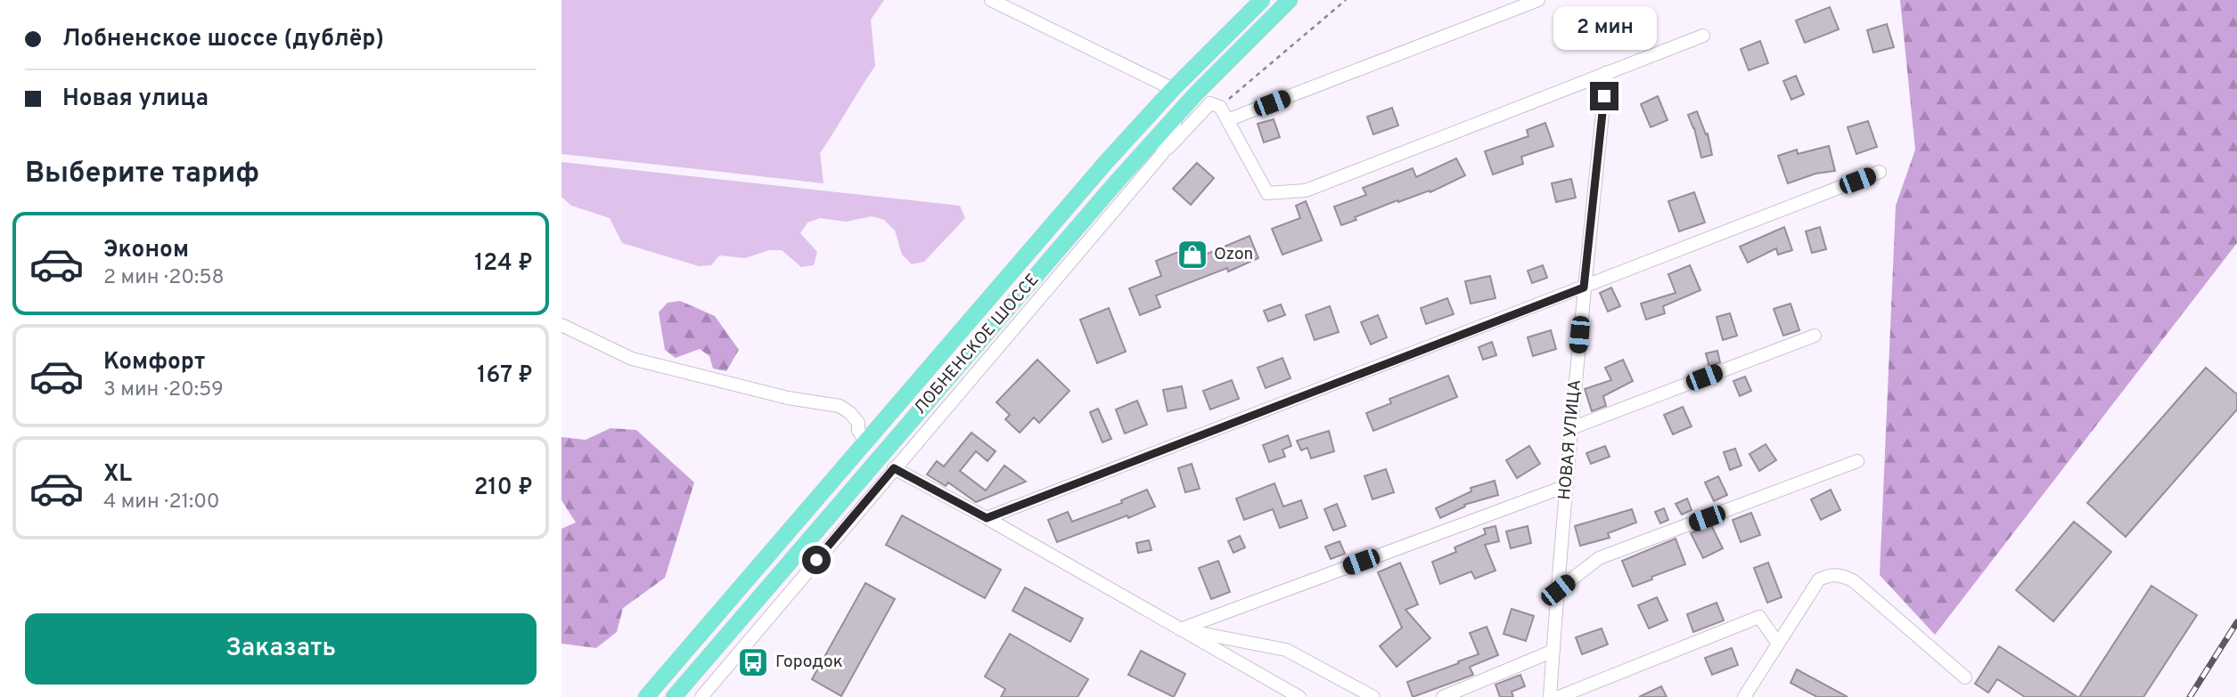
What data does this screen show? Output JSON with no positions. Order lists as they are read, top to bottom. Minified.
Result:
{"streets":{"main road":["ЛОБНЕНСКОЕ ШОССЕ"],"street":["НОВАЯ УЛИЦА"]},"places":{"shop":["Ozon"],"bus stop":["Городок"]},"page":{"banner":["Лобненское шоссе (дублёр)","Новая улица"],"bubble":"2 мин","heading":"Выберите тариф","list":[{"name":"Эконом","note":"2 мин · 20:58","value":"124 ₽"},{"name":"Комфорт","note":"3 мин · 20:59","value":"167 ₽"},{"name":"XL","note":"4 мин · 21:00","value":"210 ₽"}],"buttons":"Заказать"}}
